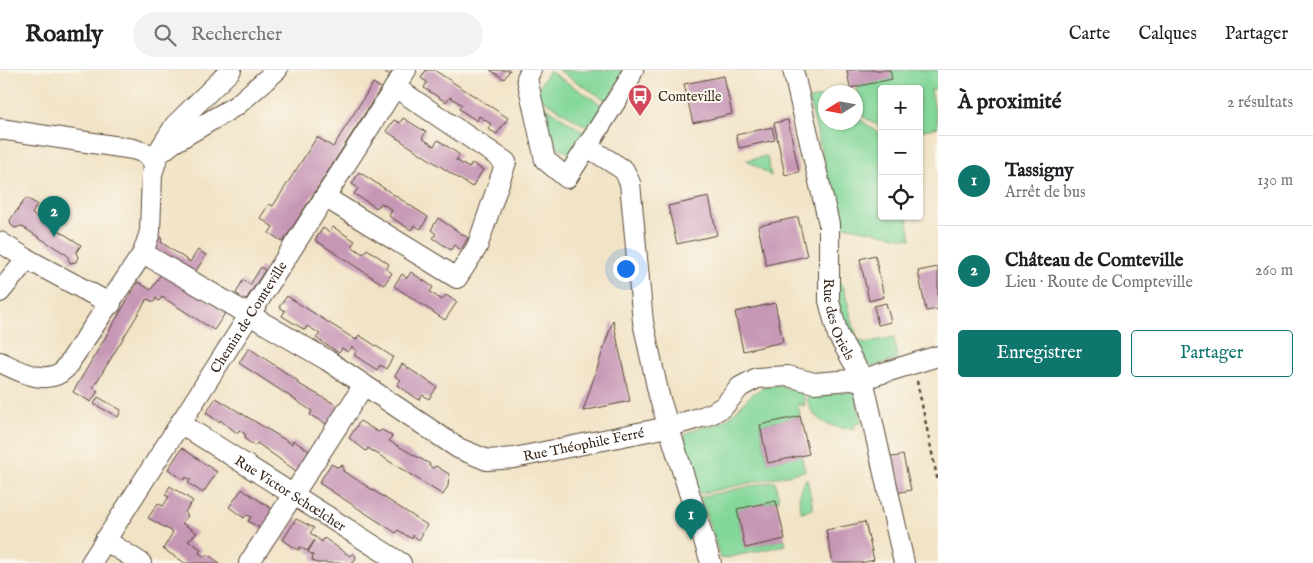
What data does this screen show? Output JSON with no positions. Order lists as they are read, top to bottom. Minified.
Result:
{"streets":{"street":["Chemin de Comteville","Rue des Oriels","Rue Théophile Ferré","Rue Victor Schœlcher"]},"crossings":[["Chemin de Comteville","Rue Théophile Ferré"],["Chemin de Comteville","Rue Victor Schœlcher"],["Rue des Oriels","Rue Théophile Ferré"]],"places":{"bus stop":["Comteville"]},"north":"left","page":{"header":"Roamly","search":"Rechercher","nav":["Carte","Calques","Partager"],"heading":["À proximité","2 résultats"],"map_buttons":["+","−"],"list":[{"mark":"1","name":"Tassigny","note":"Arrêt de bus","value":"130 m"},{"mark":"2","name":"Château de Comteville","note":"Lieu · Route de Compteville","value":"260 m"}],"pins":["2","1"],"buttons":["Enregistrer","Partager"]}}
